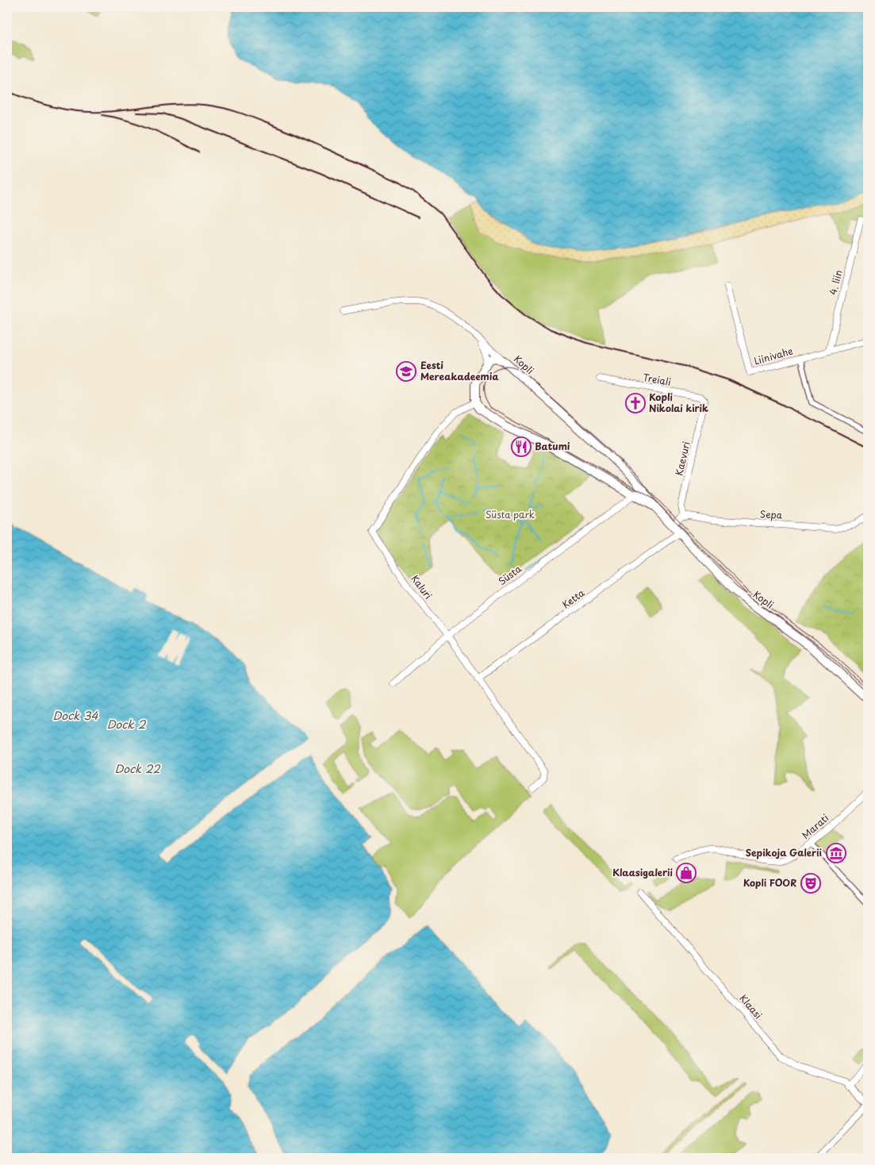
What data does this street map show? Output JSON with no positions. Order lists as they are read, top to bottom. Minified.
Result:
{"streets":{"street":["4. liin","Liinivahe","Kopli","Treiali","Kaevuri","Sepa","Süsta","Kaluri","Ketta","Marati","Klaasi"]},"crossings":[["4. liin","Liinivahe"],["Kopli","Süsta"],["Kopli","Kaluri"],["Kopli","Ketta"],["Treiali","Kaevuri"],["Kaevuri","Sepa"],["Süsta","Kaluri"],["Kaluri","Ketta"]],"water":["Dock 34","Dock 2","Dock 22"],"parks":["Süsta park"],"places":{"school or university":["Eesti Mereakadeemia"],"church":["Kopli Nikolai kirik"],"restaurant":["Batumi"],"museum":["Sepikoja Galerii"],"shop":["Klaasigalerii"],"theatre":["Kopli FOOR"]}}
